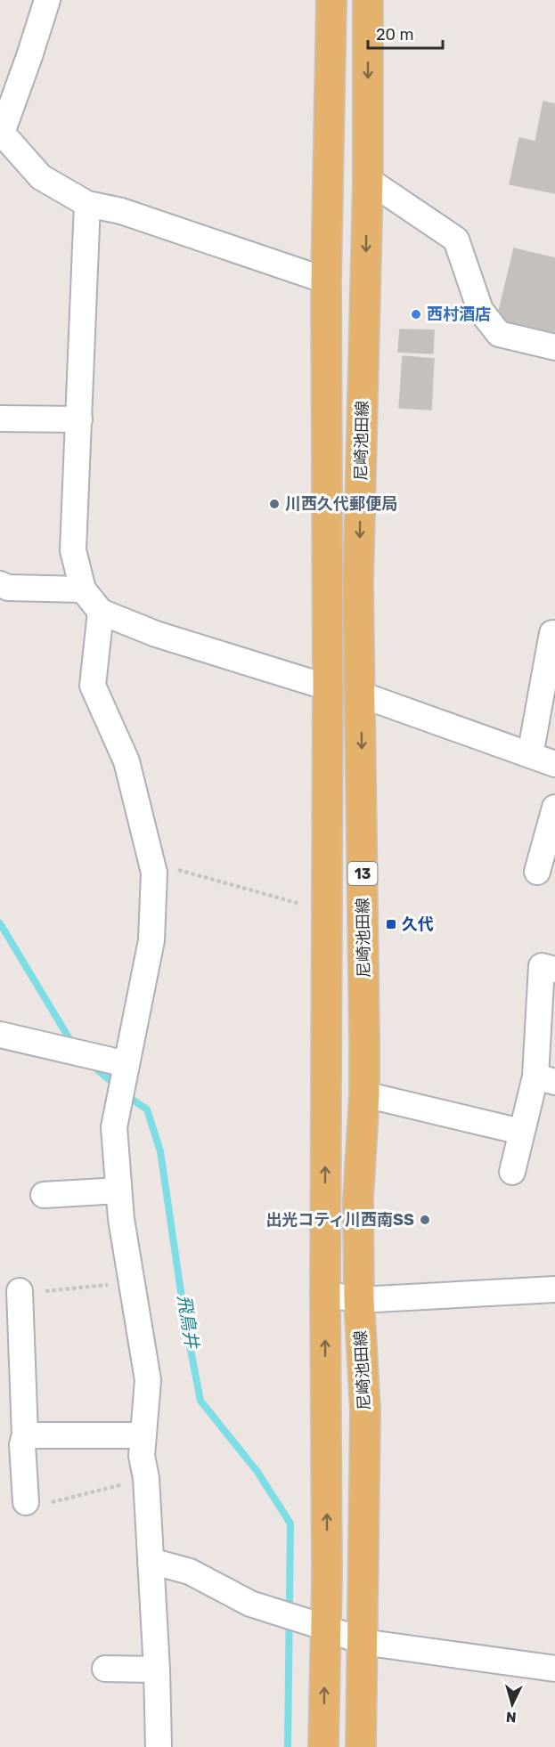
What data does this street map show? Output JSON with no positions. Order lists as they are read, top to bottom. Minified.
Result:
{"streets":{"main road":["尼崎池田線","13"]},"water":["飛鳥井"],"places":{"other":["西村酒店","川西久代郵便局","出光コティ川西南SS"],"transit":["久代"]},"scale_bar":"20 m","north":"bottom"}
